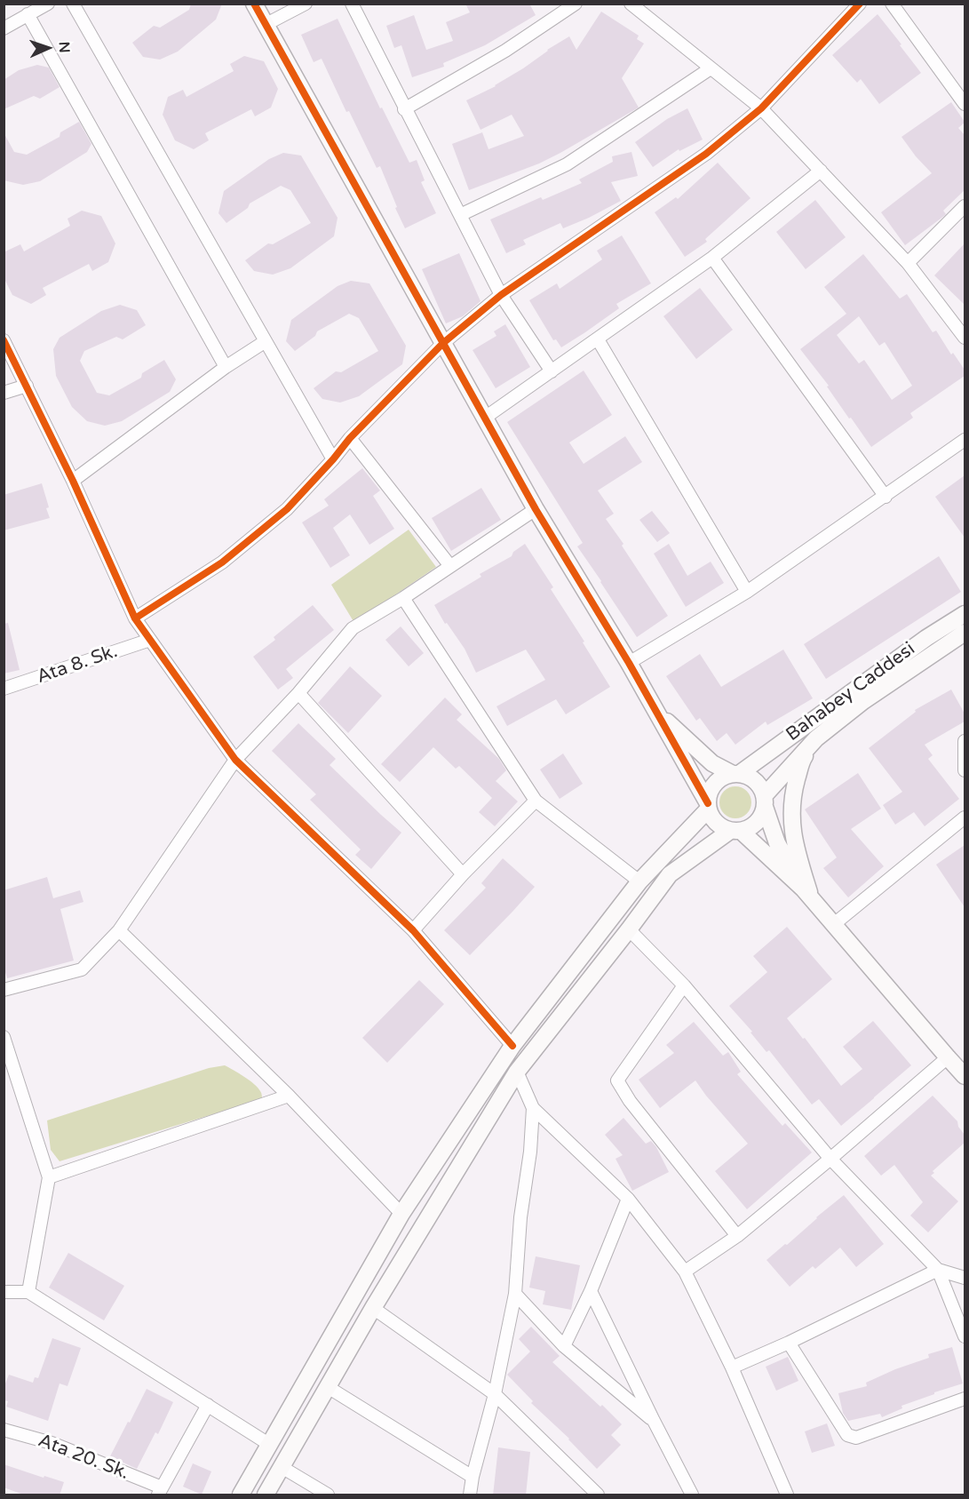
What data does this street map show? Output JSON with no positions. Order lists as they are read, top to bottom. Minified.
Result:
{"streets":{"street":["Ata 8. Sk.","Bahabey Caddesi","Ata 20. Sk."]},"north":"right"}
